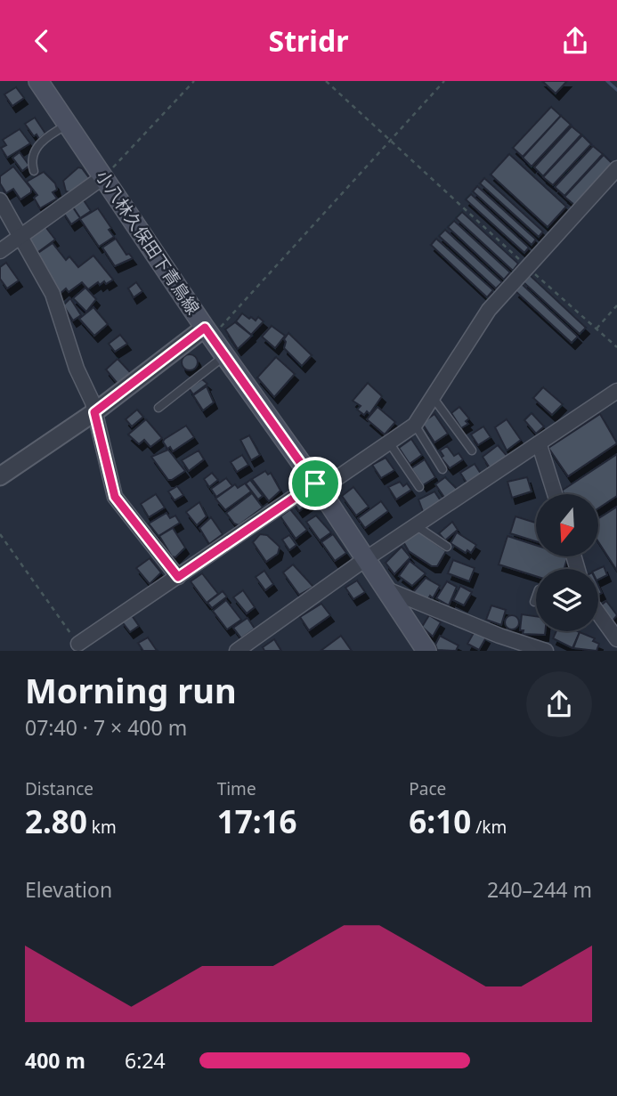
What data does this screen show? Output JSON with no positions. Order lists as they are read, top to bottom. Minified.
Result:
{"streets":{"main road":["小八林久保田下青鳥線"]},"north":"bottom","page":{"header":"Stridr","heading":["Morning run","07:40 · 7 × 400 m"],"stats":[["Distance","2.80 km"],["Time","17:16"],["Pace","6:10 /km"]],"chart":["Elevation","240–244 m"],"list":[{"name":"400 m","note":"6:24"}]}}
